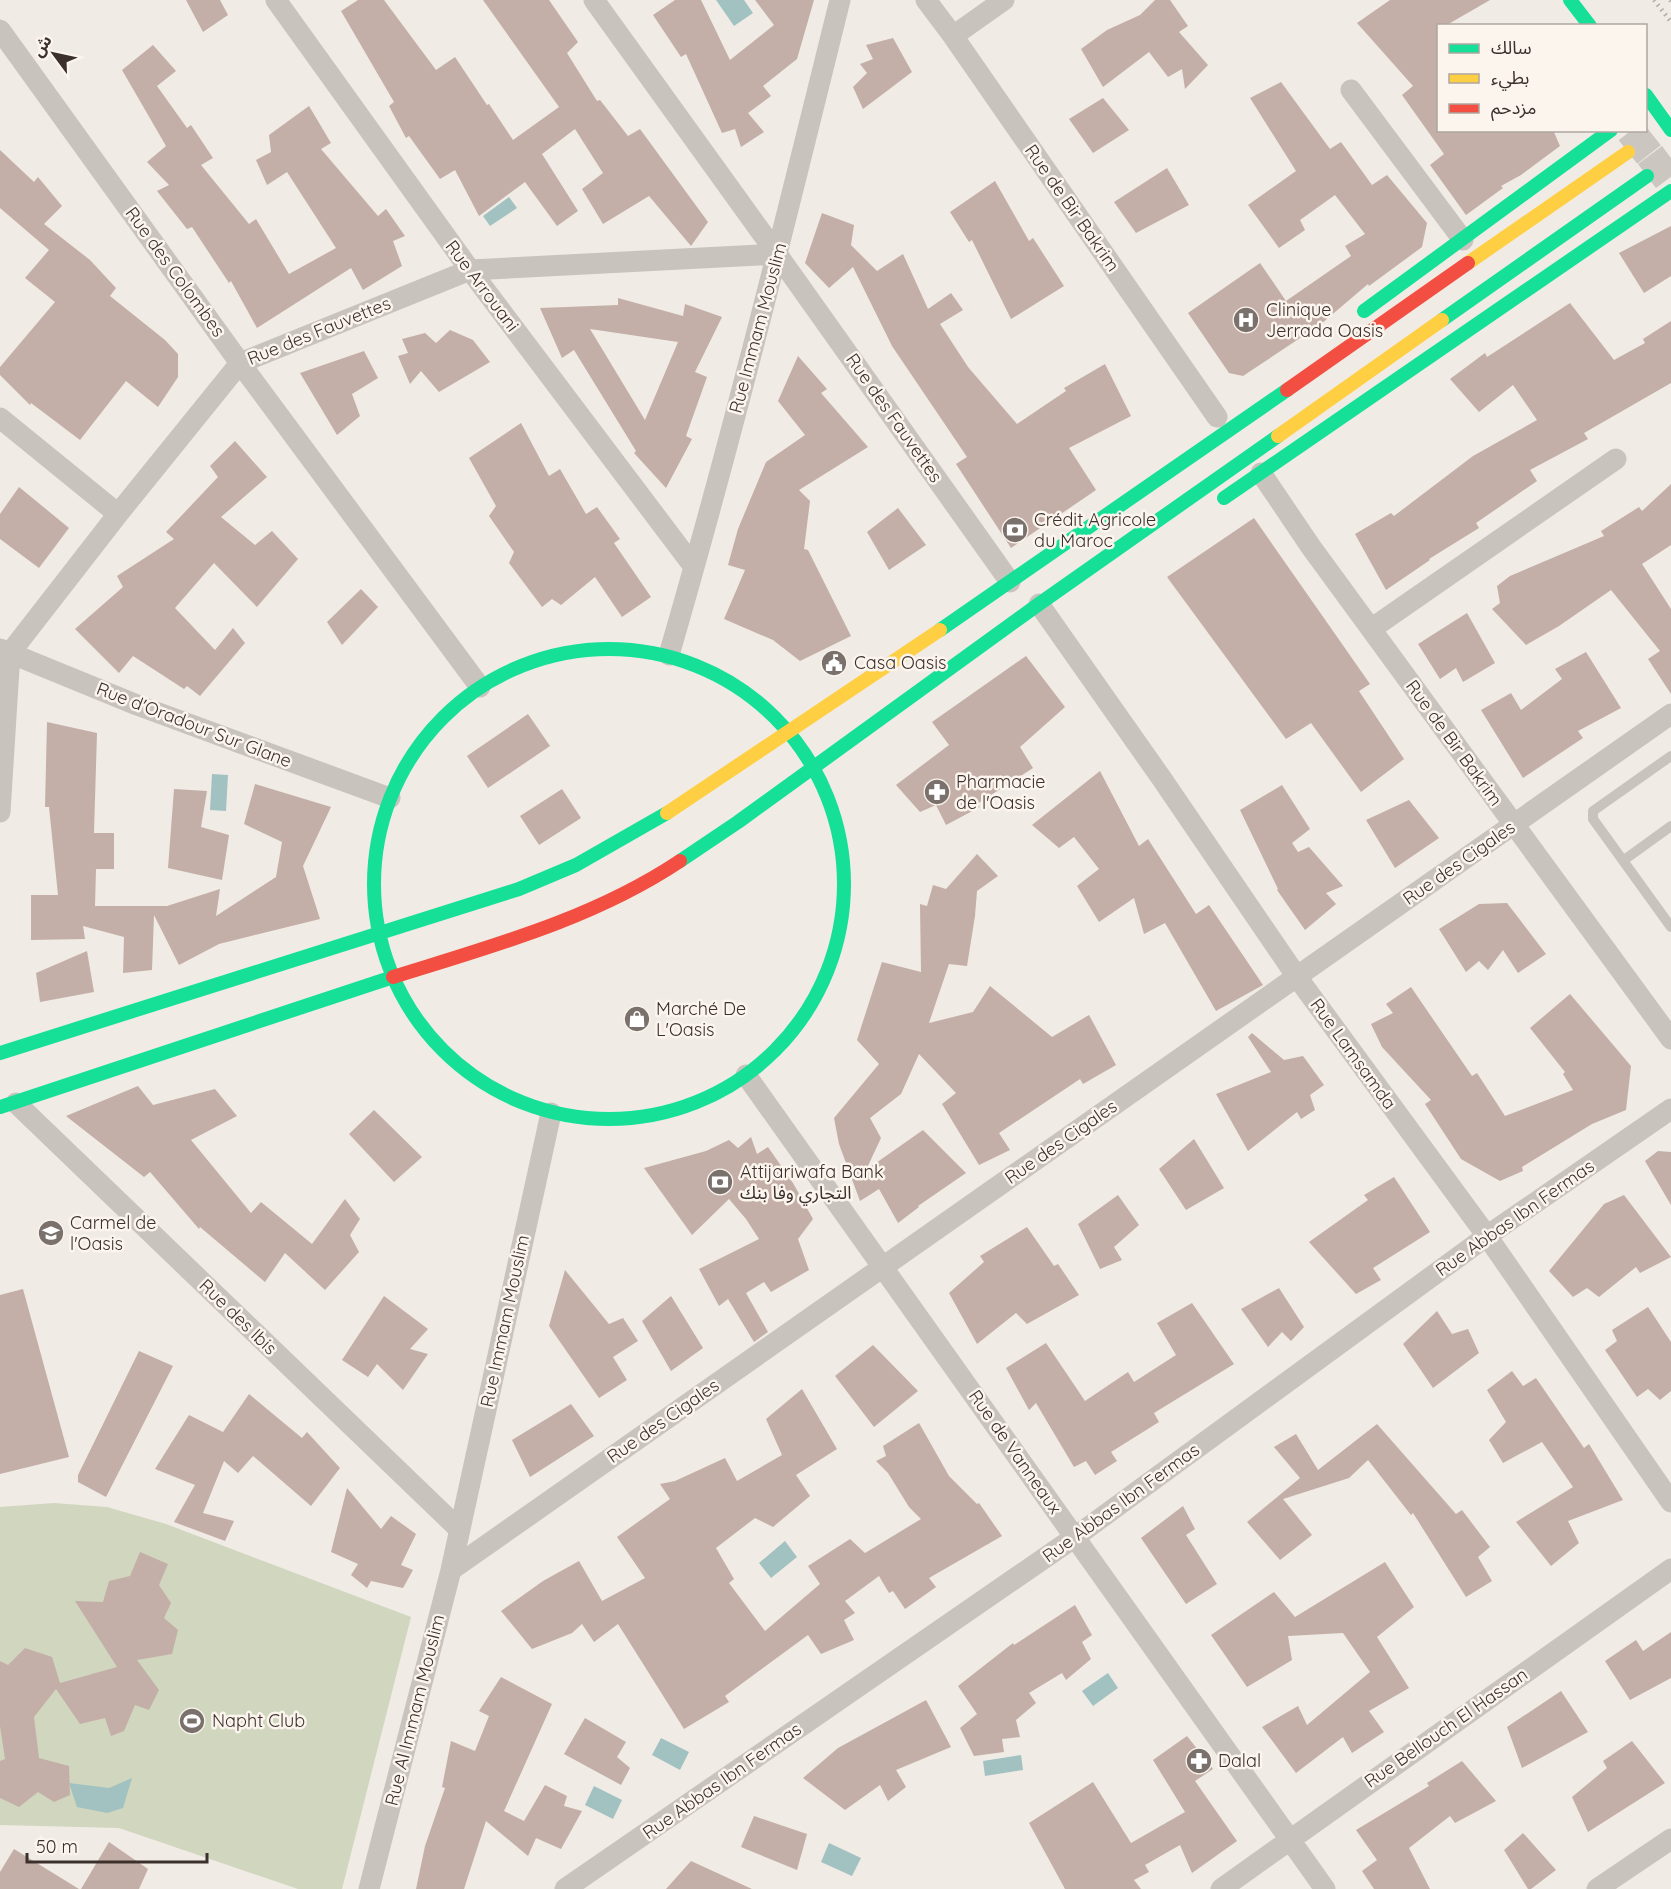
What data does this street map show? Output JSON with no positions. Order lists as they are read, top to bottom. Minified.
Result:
{"streets":{"street":["Rue de Bir Bakrim","Rue des Colombes","Rue Arrouani","Rue Immam Mouslim","Rue des Fauvettes","Rue d'Oradour Sur Glane","Rue des Cigales","Rue Lamsamda","Rue Abbas Ibn Fermas","Rue des Ibis","Rue de Vanneaux","Rue Al Immam Mouslim","Rue Bellouch El Hassan"]},"crossings":[["Rue de Bir Bakrim","Rue des Cigales"],["Rue des Colombes","Rue des Fauvettes"],["Rue Arrouani","Rue Immam Mouslim"],["Rue Arrouani","Rue des Fauvettes"],["Rue Immam Mouslim","Rue des Fauvettes"],["Rue Immam Mouslim","Rue des Ibis"],["Rue Immam Mouslim","Rue Al Immam Mouslim"],["Rue des Fauvettes","Rue d'Oradour Sur Glane"],["Rue des Cigales","Rue Lamsamda"],["Rue des Cigales","Rue de Vanneaux"],["Rue des Cigales","Rue Al Immam Mouslim"],["Rue Lamsamda","Rue Abbas Ibn Fermas"],["Rue Abbas Ibn Fermas","Rue de Vanneaux"],["Rue des Ibis","Rue Al Immam Mouslim"],["Rue de Vanneaux","Rue Bellouch El Hassan"]],"places":{"hospital":["Clinique Jerrada Oasis"],"bank":["Crédit Agricole du Maroc","Attijariwafa Bank التجاري وفا بنك"],"public building":["Casa Oasis"],"pharmacy":["Pharmacie de l'Oasis","Dalal"],"shop":["Marché De L'Oasis"],"school or university":["Carmel de l'Oasis"],"sports":["Napht Club"]},"legend":["سالك","بطيء","مزدحم"],"scale_bar":"50 m","north":"top left"}
